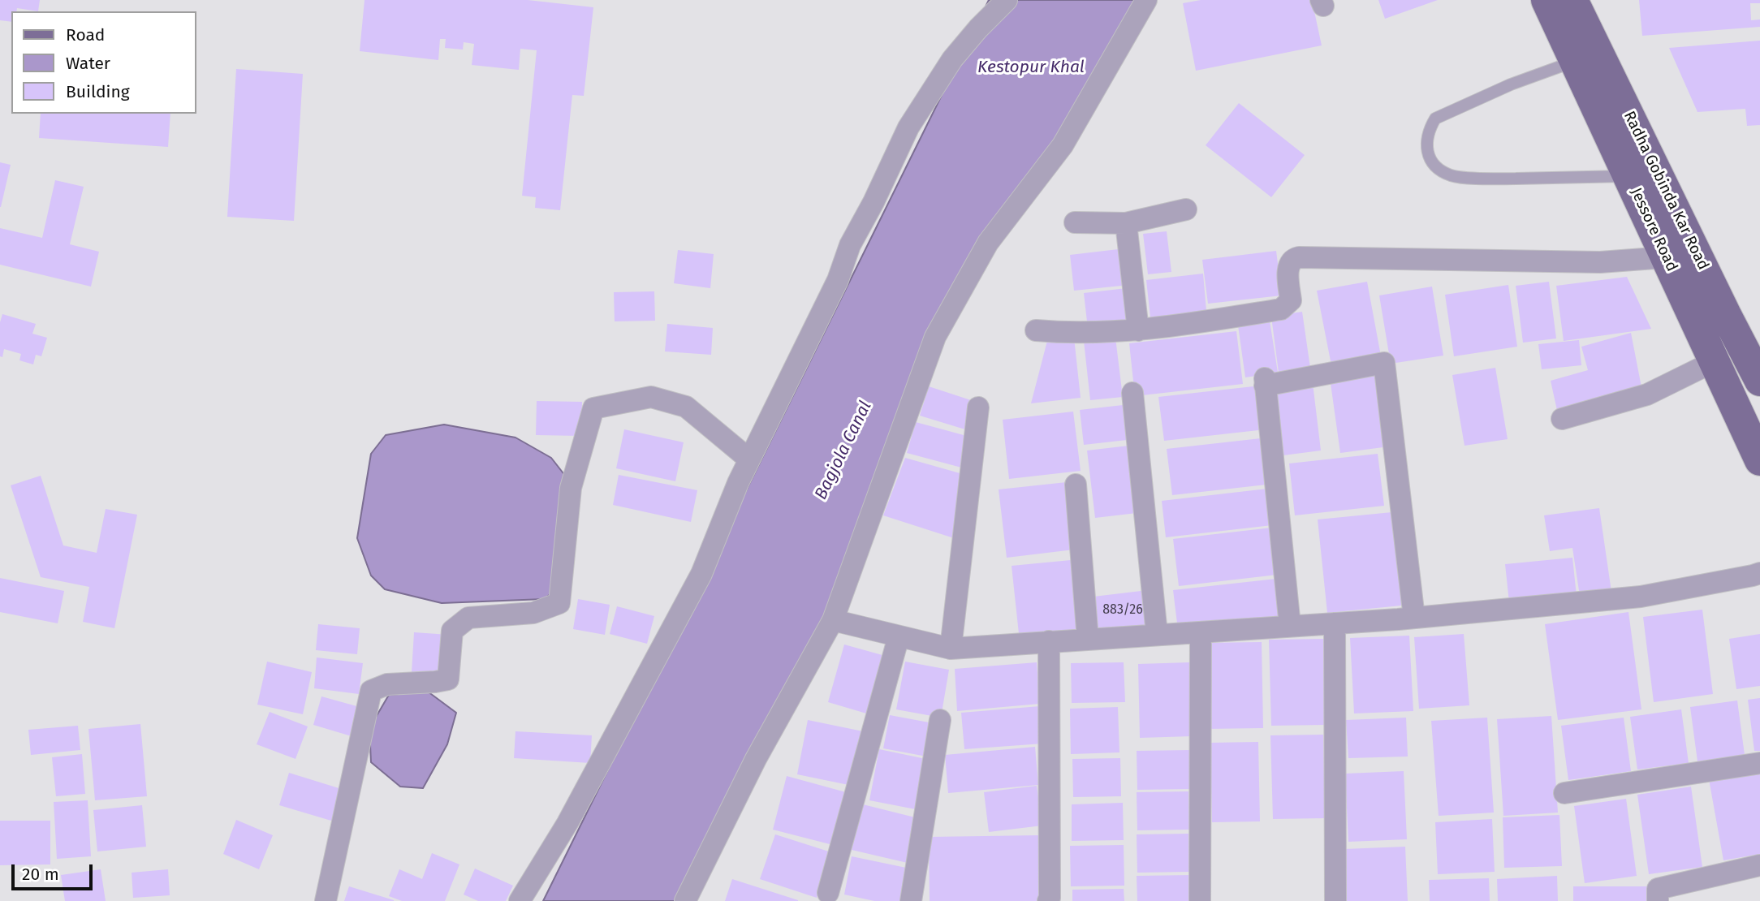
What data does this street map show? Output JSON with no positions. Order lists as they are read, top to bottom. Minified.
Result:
{"streets":{"main road":["Radha Gobinda Kar Road","Jessore Road"]},"water":["Kestopur Khal","Bagjola Canal"],"house_numbers":["883/26"],"legend":["Road","Water","Building"],"scale_bar":"20 m"}
